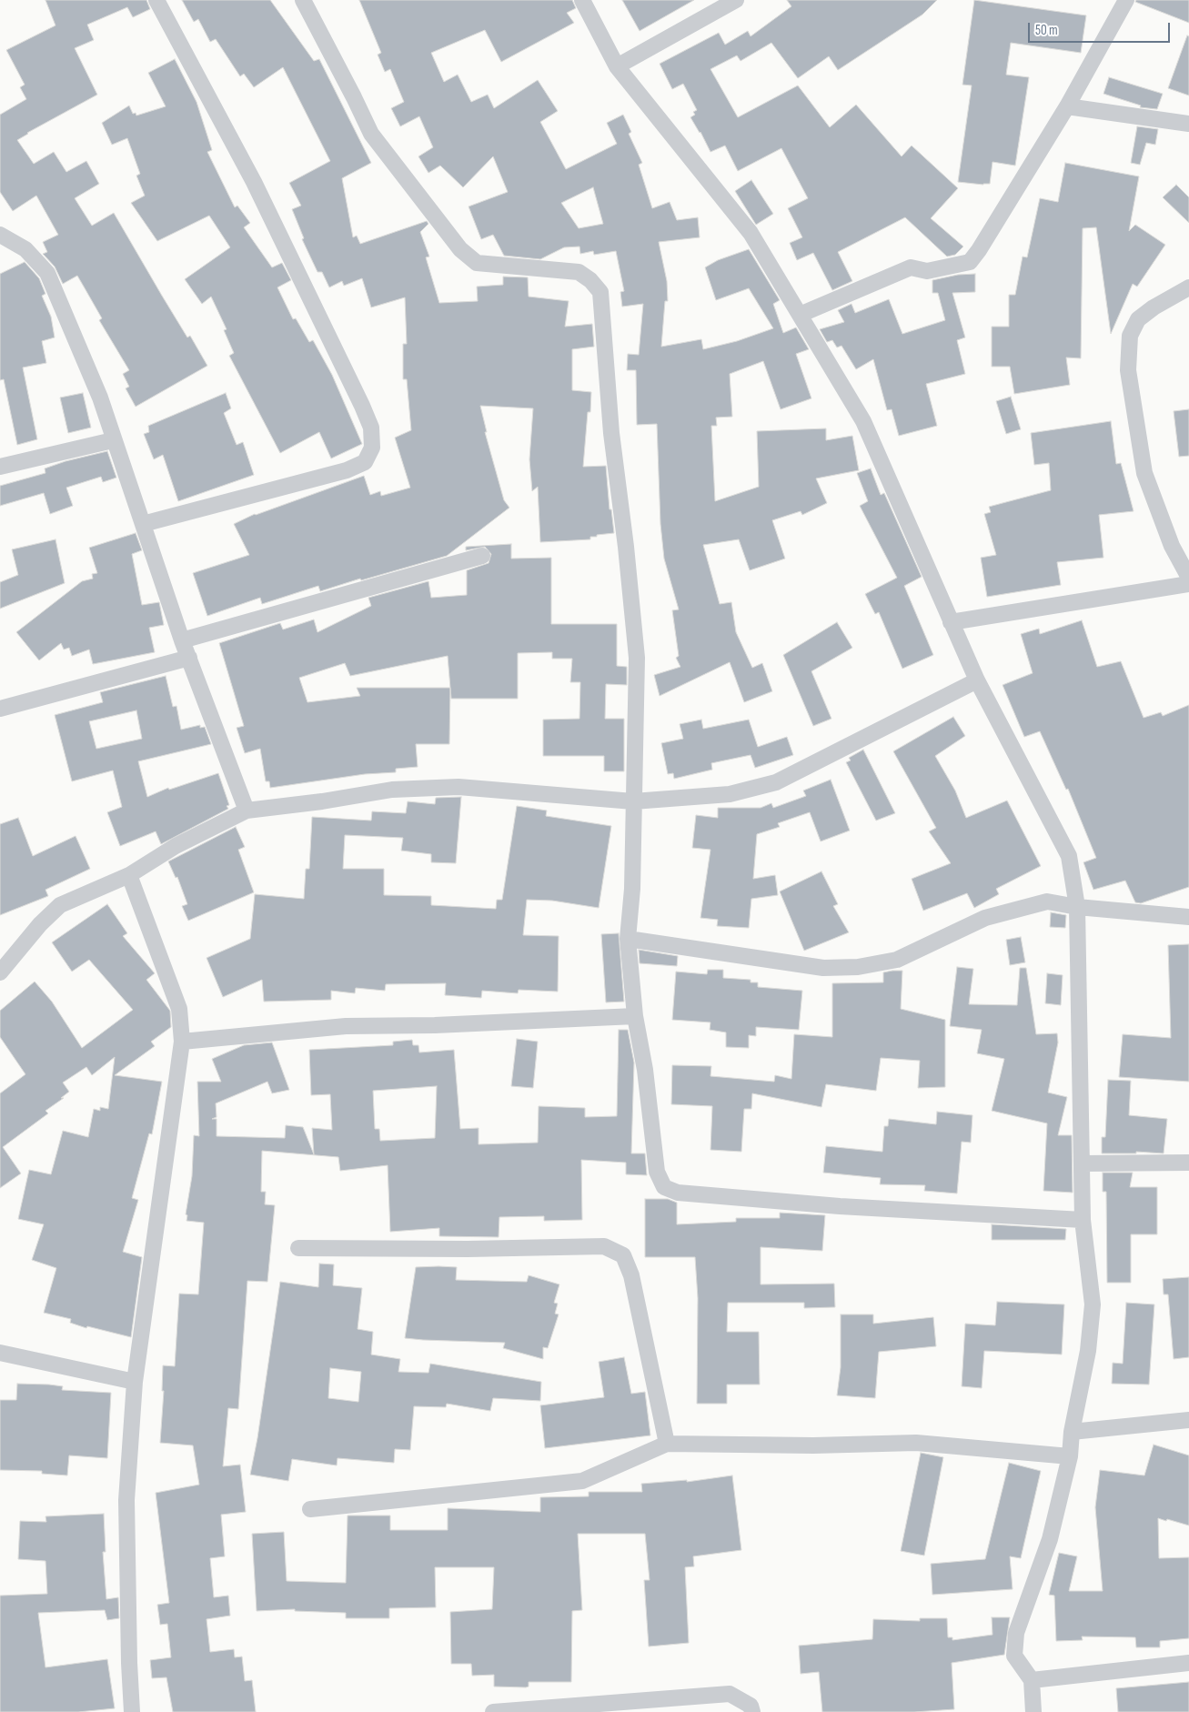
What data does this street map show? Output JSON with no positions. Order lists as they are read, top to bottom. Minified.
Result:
{"scale_bar":"50 m"}
